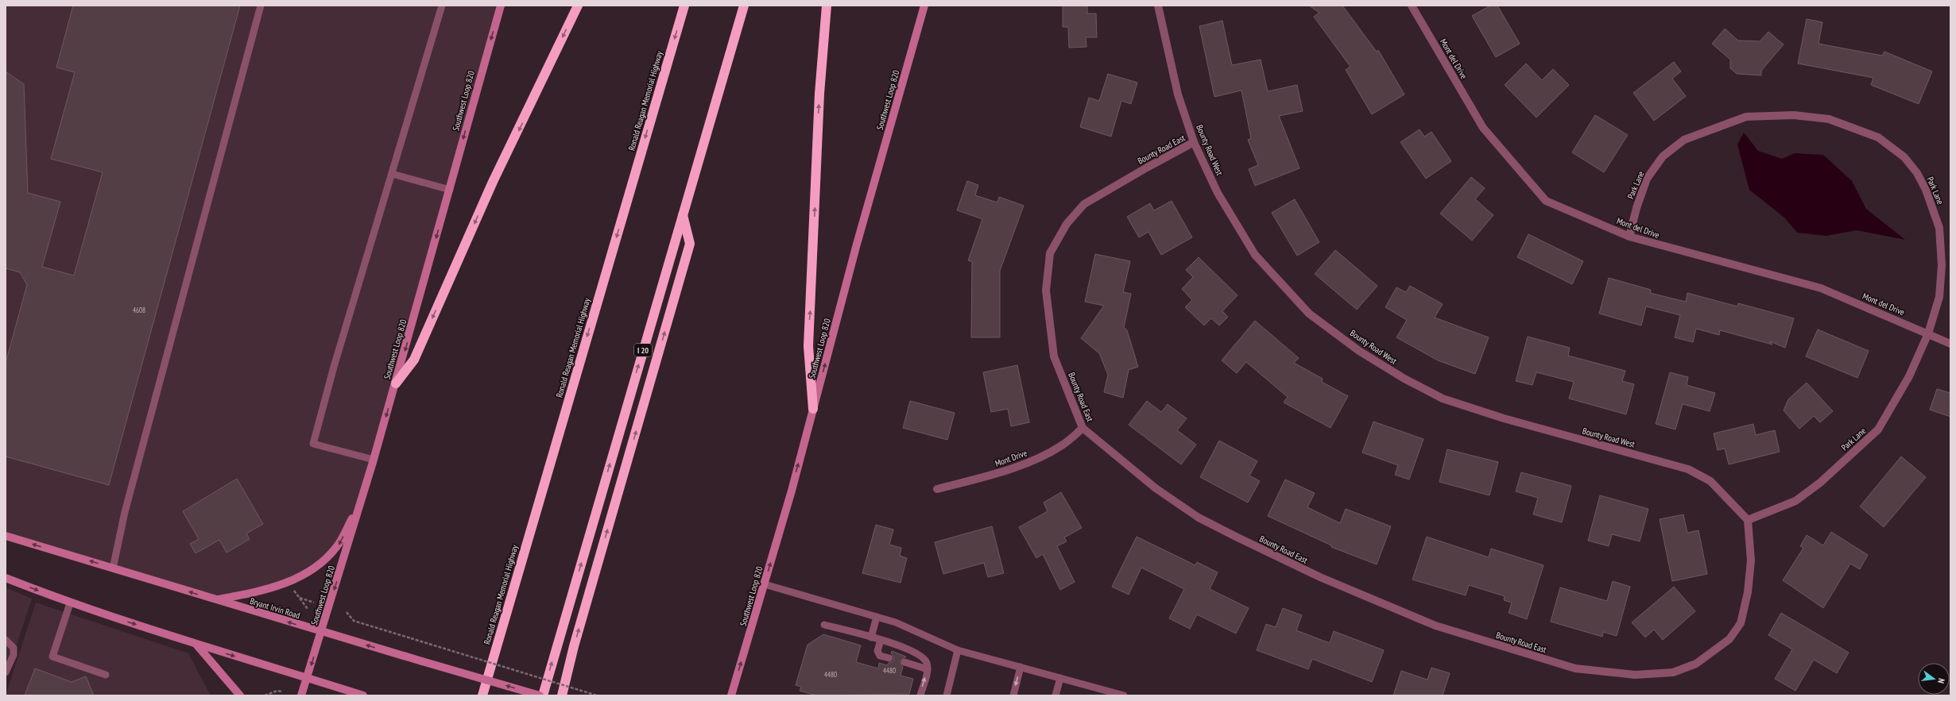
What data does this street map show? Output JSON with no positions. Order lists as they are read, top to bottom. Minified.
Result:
{"streets":{"highway":["Ronald Reagan Memorial Highway","I 20"],"main road":["Southwest Loop 820","Bryant Irvin Road"],"street":["Mont del Drive","Bounty Road East","Bounty Road West","Park Lane","Mont Drive"]},"crossings":[["Mont del Drive","Park Lane"],["Southwest Loop 820","Bryant Irvin Road"],["Bounty Road East","Bounty Road West"],["Bounty Road East","Park Lane"],["Bounty Road East","Mont Drive"],["Bounty Road West","Park Lane"]],"house_numbers":["4608","4480","4480"],"north":"right"}
